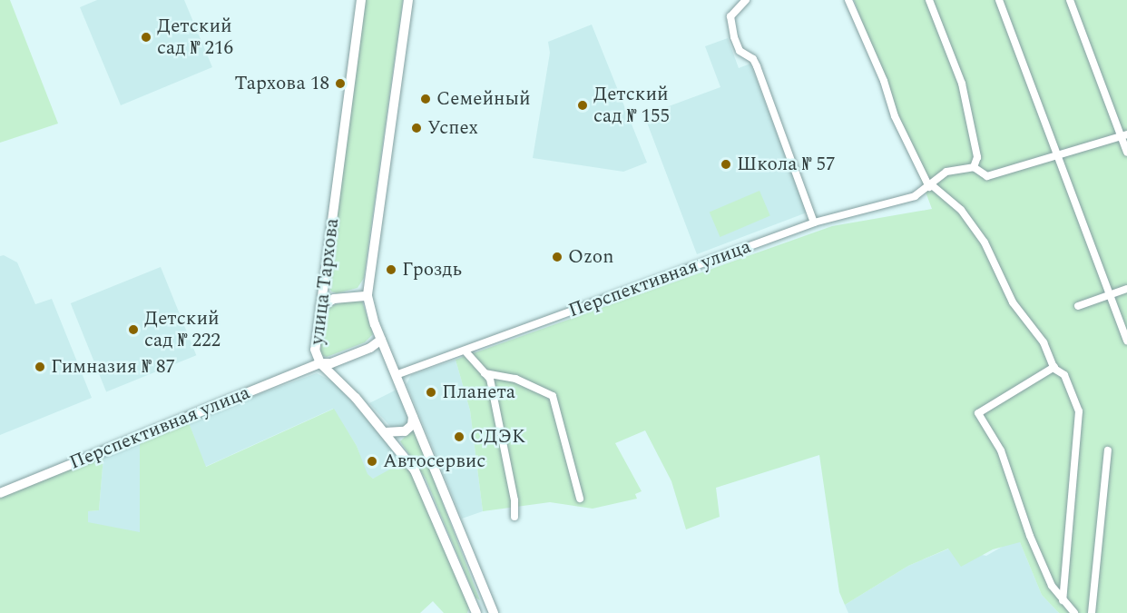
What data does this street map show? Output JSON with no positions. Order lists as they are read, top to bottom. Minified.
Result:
{"streets":{"main road":["Перспективная улица","улица Тархова"]},"crossings":[["Перспективная улица","улица Тархова"]],"places":["Детский сад № 216","Тархова 18","Семейный","Детский сад № 155","Успех","Школа № 57","Ozon","Гроздь","Детский сад № 222","Гимназия № 87","Планета","СДЭК","Автосервис"]}
